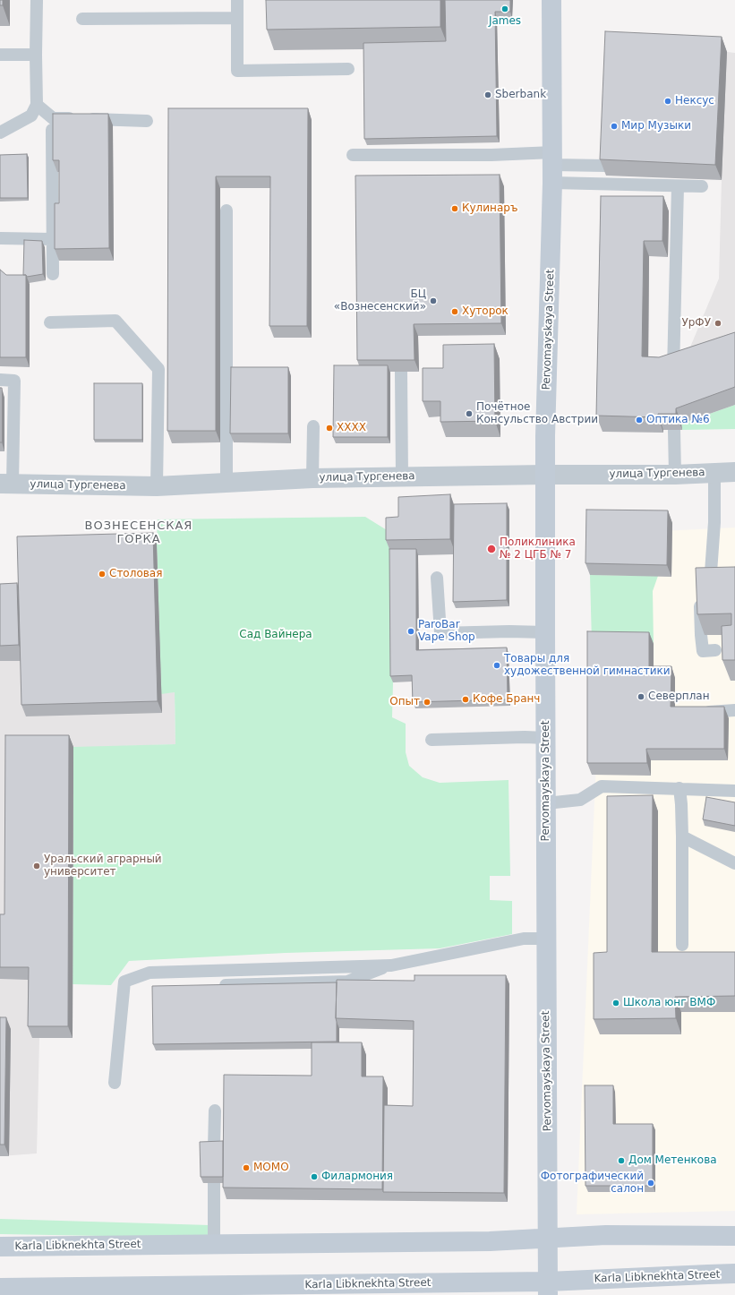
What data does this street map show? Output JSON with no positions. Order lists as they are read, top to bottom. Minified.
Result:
{"streets":{"main road":["Pervomayskaya Street","Karla Libknekhta Street"],"street":["улица Тургенева"]},"crossings":[["Pervomayskaya Street","улица Тургенева"],["Pervomayskaya Street","Karla Libknekhta Street"]],"districts":["ВОЗНЕСЕНСКАЯ ГОРКА"],"parks":["Сад Вайнера"],"places":["James","Sberbank","Нексус","Мир Музыки","Кулинаръ","БЦ «Вознесенский»","Хуторок","УрФУ","Почётное Консульство Австрии","Оптика №6","XXXX","Поликлиника № 2 ЦГБ № 7","Столовая","ParoBar Vape Shop","Товары для художественной гимнастики","Северплан","Кофе Бранч","Опыт","Уральский аграрный университет","Школа юнг ВМФ","Дом Метенкова","MOMO","Филармония","Фотографический салон"]}
